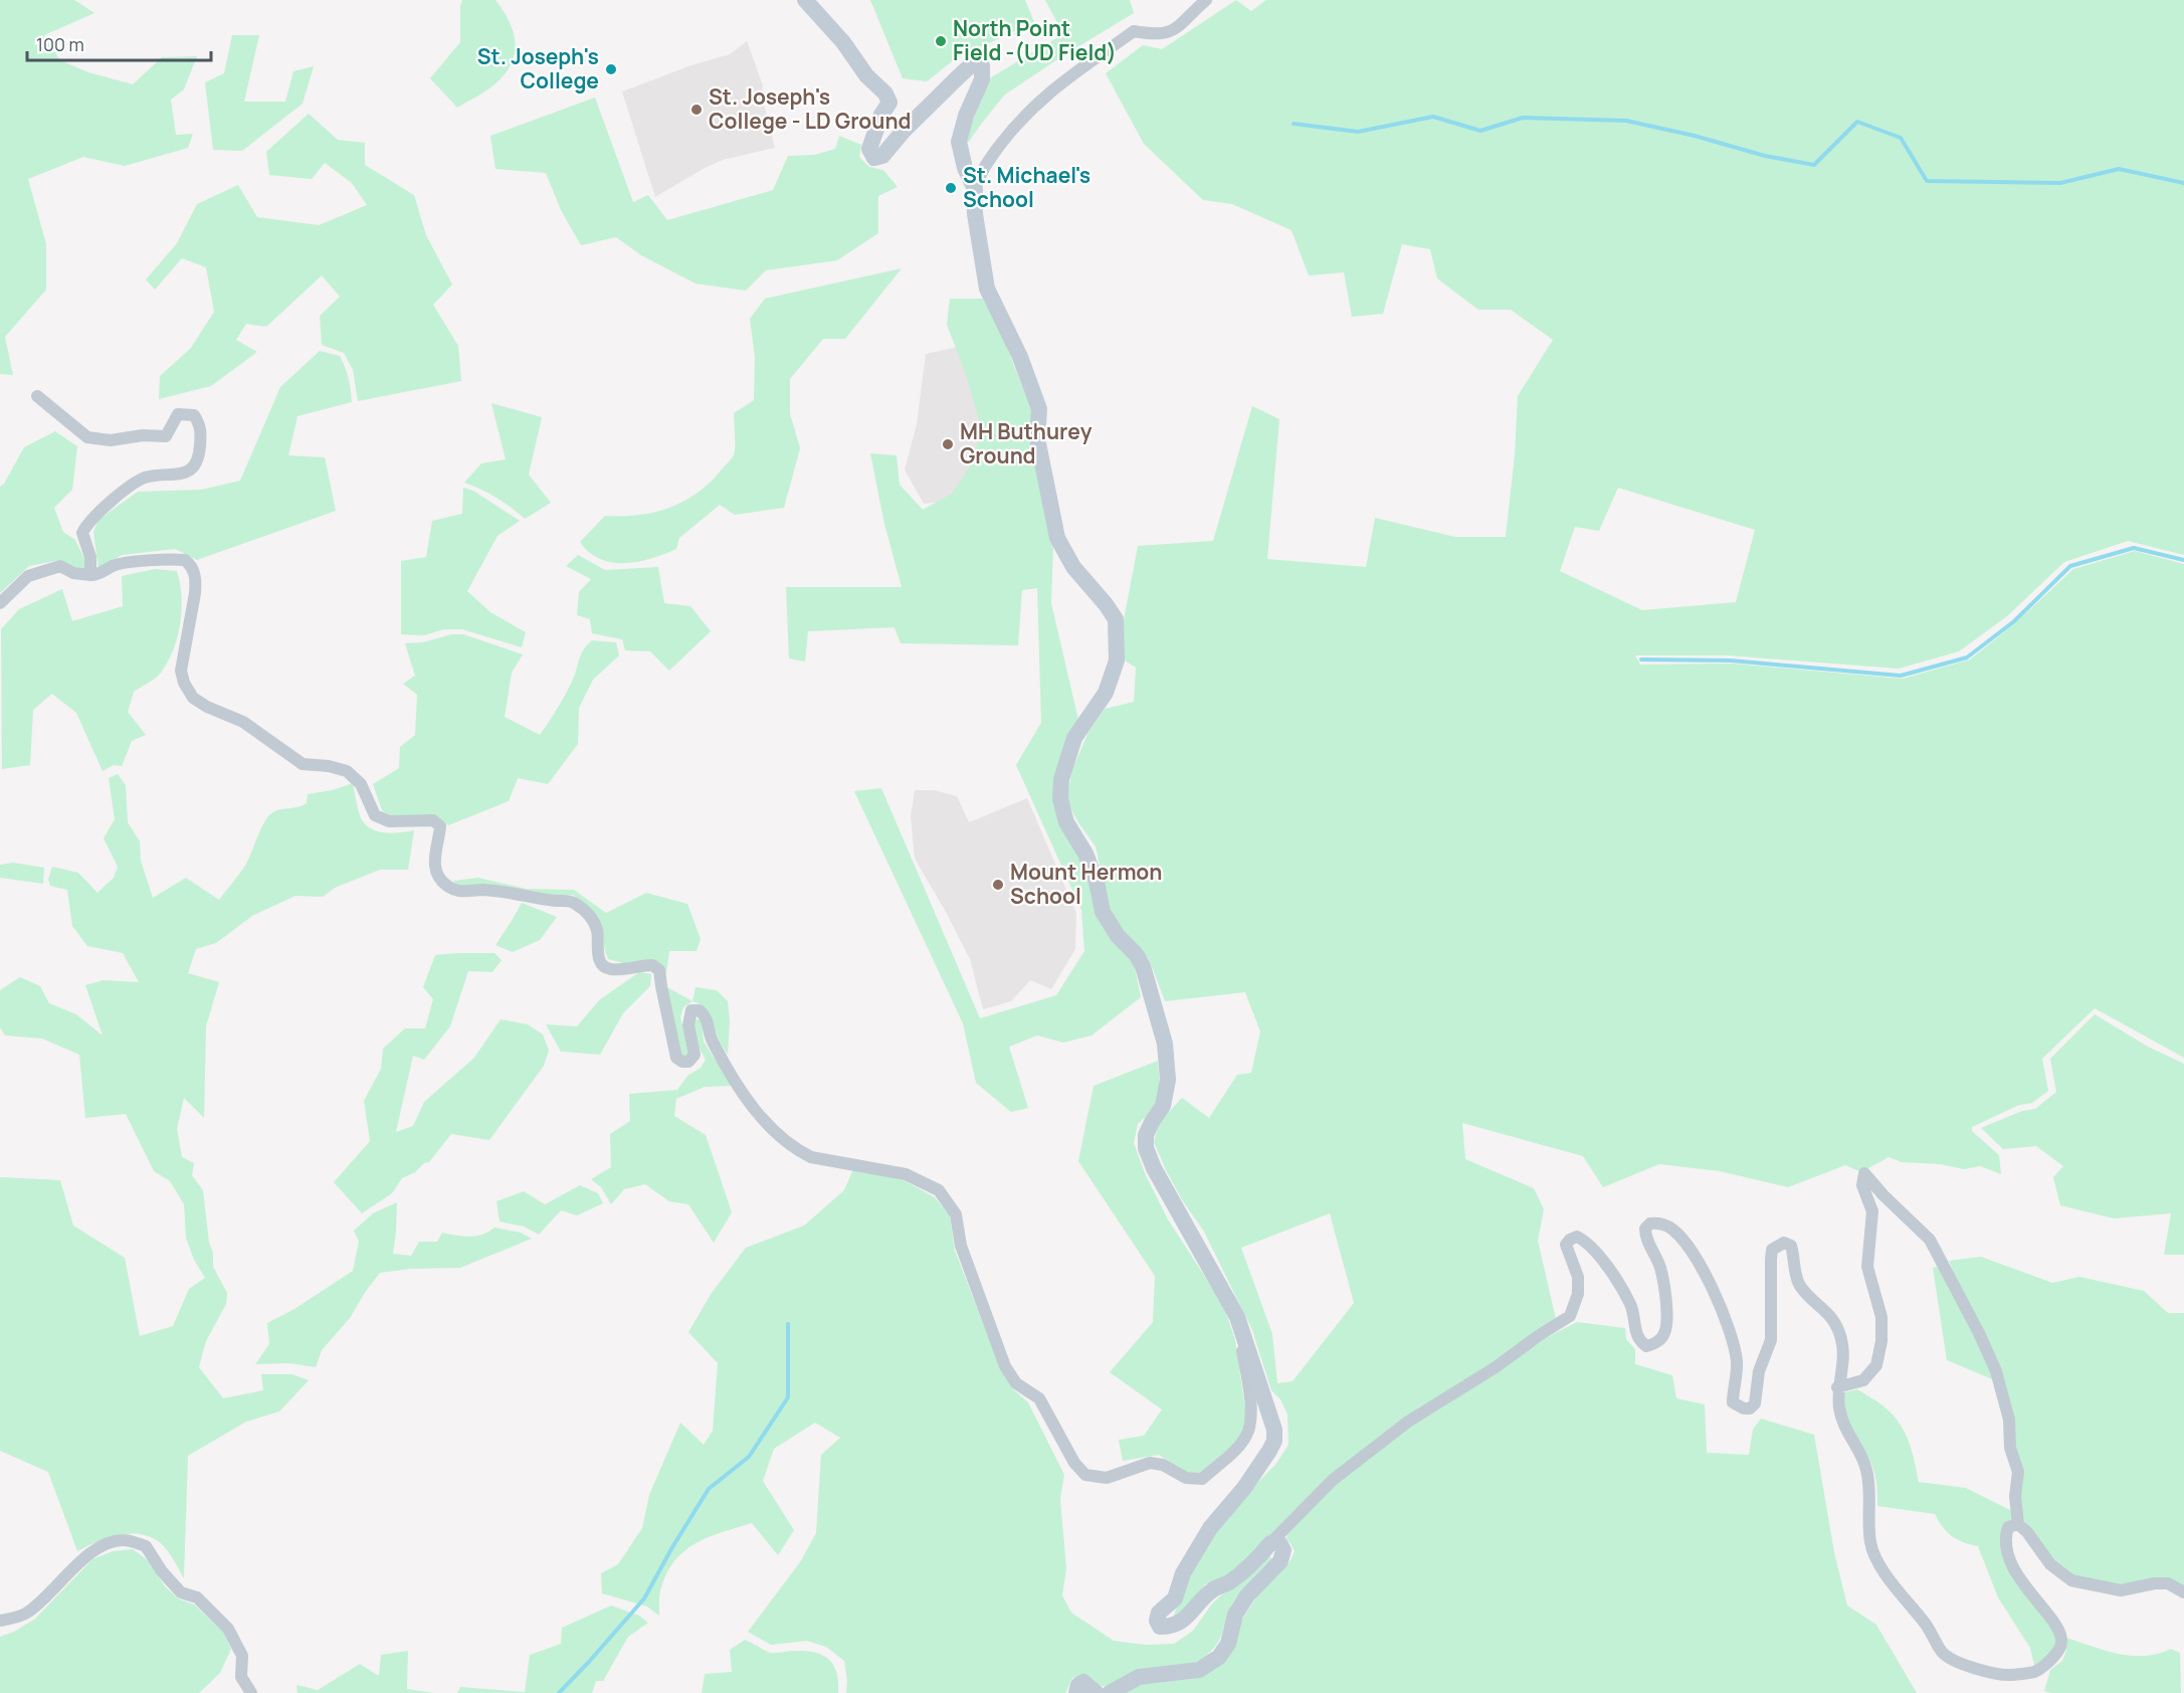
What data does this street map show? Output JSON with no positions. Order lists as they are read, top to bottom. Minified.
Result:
{"places":["North Point Field -(UD Field)","St. Joseph's College","St. Joseph's College - LD Ground","St. Michael's School","MH Buthurey Ground","Mount Hermon School"],"scale_bar":"100 m"}
